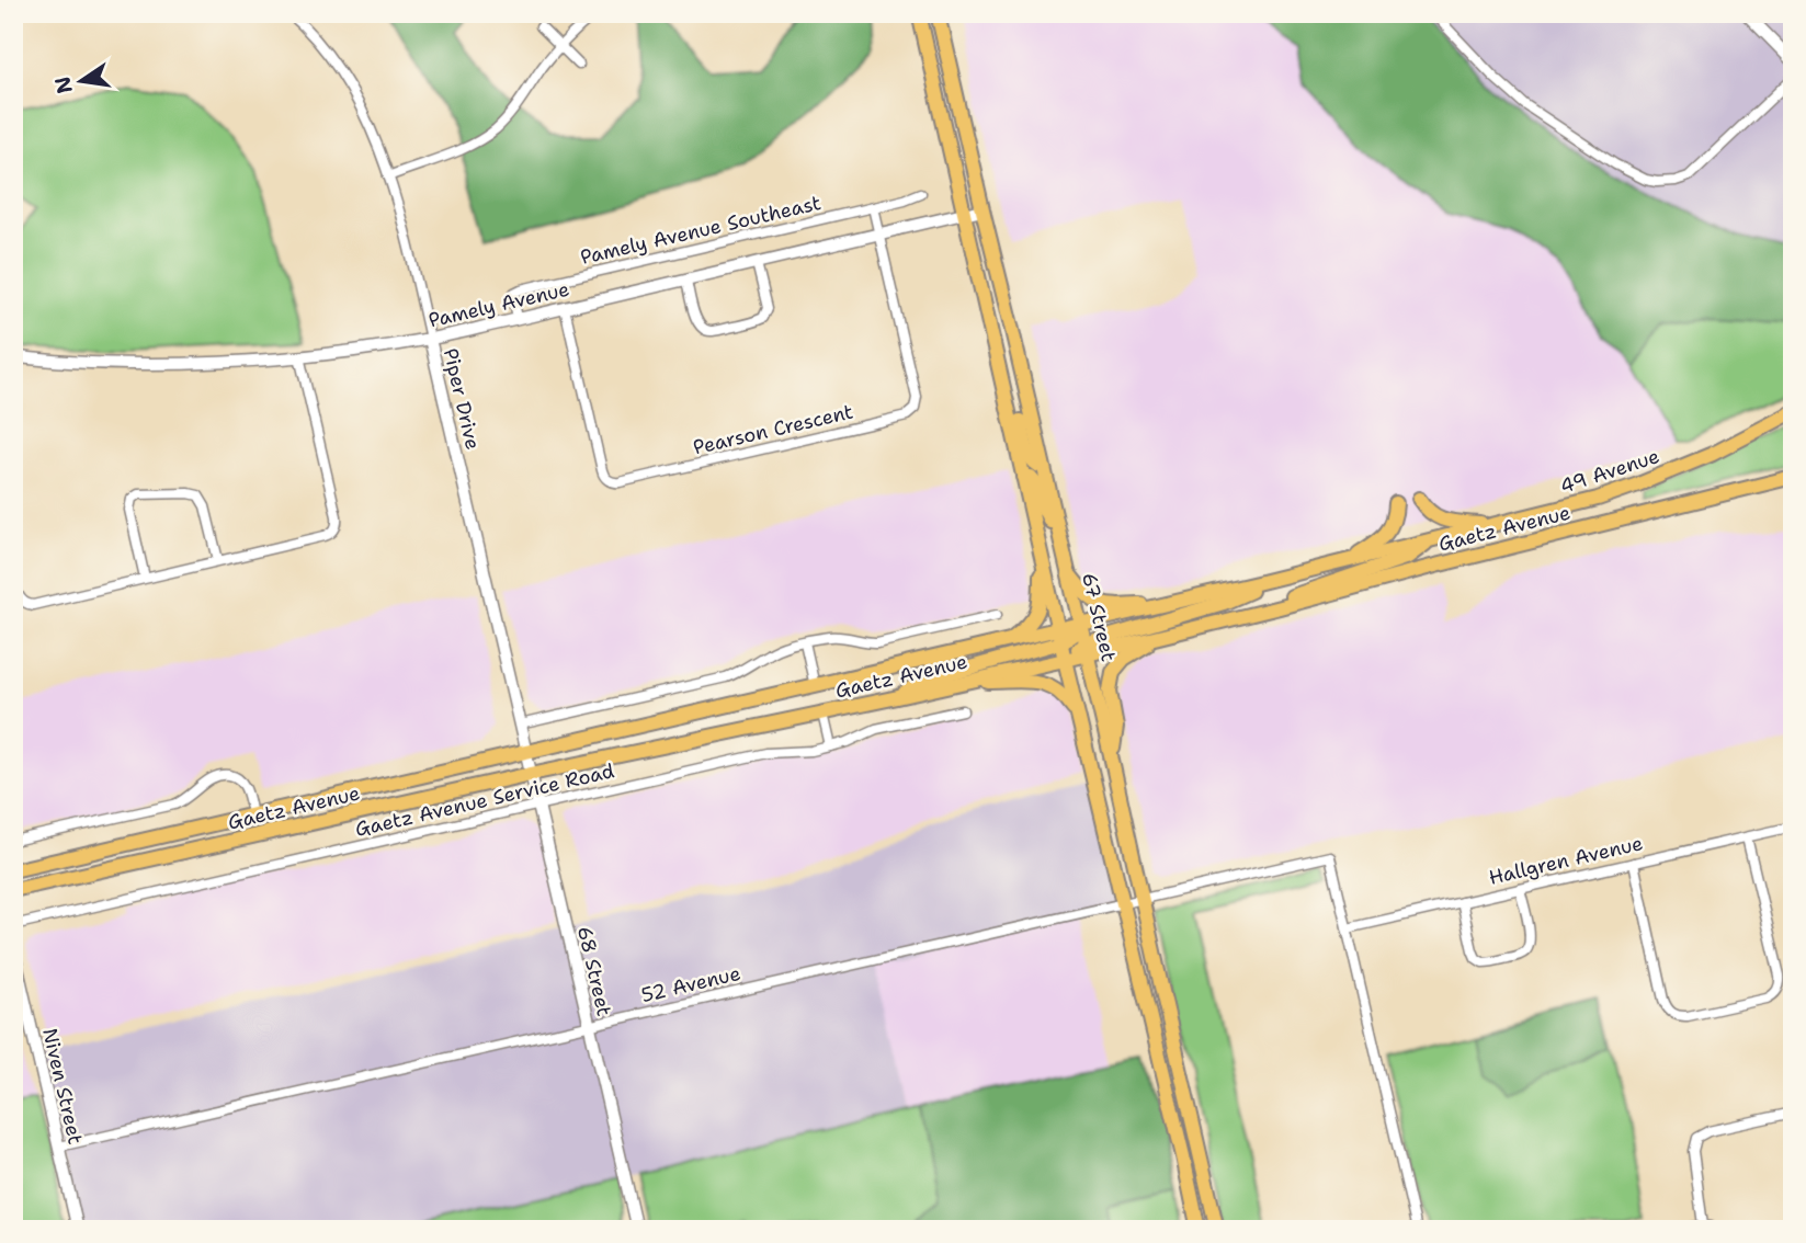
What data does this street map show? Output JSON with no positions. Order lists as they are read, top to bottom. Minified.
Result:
{"streets":{"main road":["49 Avenue","Gaetz Avenue","67 Street"],"street":["Pamely Avenue Southeast","Pamely Avenue","Piper Drive","Pearson Crescent","Gaetz Avenue Service Road","Hallgren Avenue","68 Street","52 Avenue","Niven Street"]},"crossings":[["Pamely Avenue Southeast","Pamely Avenue"],["Pamely Avenue Southeast","Pearson Crescent"],["Pamely Avenue","Piper Drive"],["Pamely Avenue","Pearson Crescent"],["Pamely Avenue","67 Street"],["Piper Drive","Gaetz Avenue"],["Piper Drive","68 Street"],["49 Avenue","Gaetz Avenue"],["Gaetz Avenue","67 Street"],["Gaetz Avenue","68 Street"],["67 Street","52 Avenue"],["Gaetz Avenue Service Road","68 Street"],["Hallgren Avenue","52 Avenue"],["68 Street","52 Avenue"],["52 Avenue","Niven Street"]],"north":"left"}
